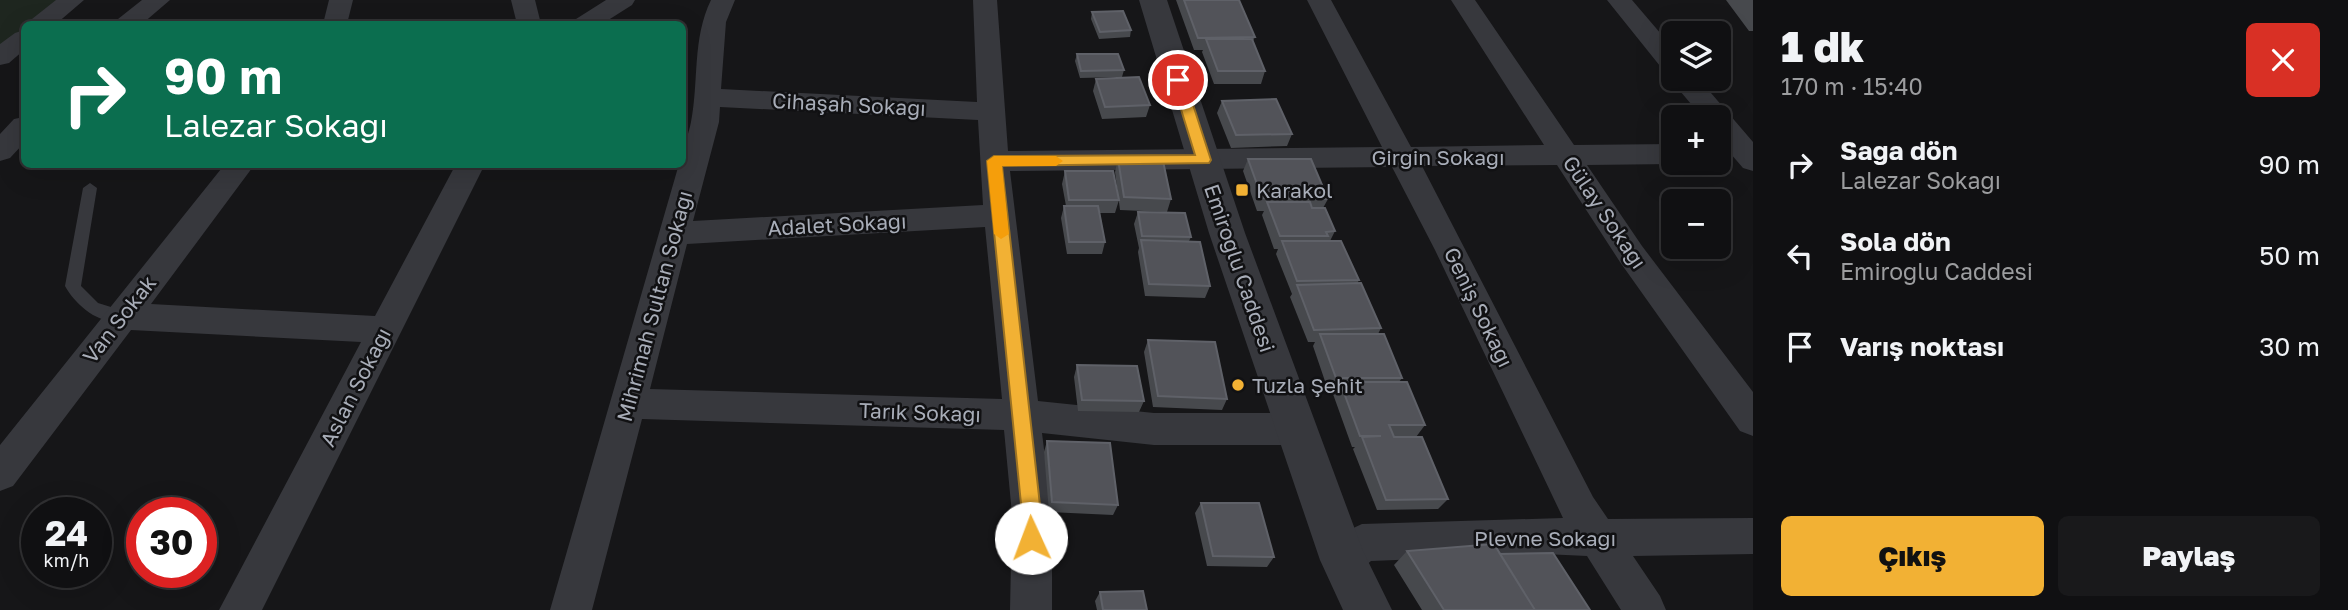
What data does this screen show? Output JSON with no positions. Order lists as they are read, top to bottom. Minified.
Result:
{"streets":{"street":["Cihaşah Sokağı","Girgin Sokağı","Gülay Sokağı","Adalet Sokağı","Emiroğlu Caddesi","Mihrimah Sultan Sokağı","Geniş Sokağı","Van Sokak","Aslan Sokağı","Tarık Sokağı","Plevne Sokağı"]},"crossings":[["Cihaşah Sokağı","Mihrimah Sultan Sokağı"],["Girgin Sokağı","Gülay Sokağı"],["Girgin Sokağı","Emiroğlu Caddesi"],["Girgin Sokağı","Geniş Sokağı"],["Adalet Sokağı","Mihrimah Sultan Sokağı"],["Emiroğlu Caddesi","Tarık Sokağı"],["Emiroğlu Caddesi","Plevne Sokağı"],["Mihrimah Sultan Sokağı","Tarık Sokağı"],["Geniş Sokağı","Plevne Sokağı"]],"places":{"transit":["Karakol"],"other":["Tuzla Şehit"]},"page":{"heading":["1 dk","170 m · 15:40"],"map_buttons":["+","−"],"turn":["90 m","Lalezar Sokağı"],"list":[{"name":"Sağa dön","note":"Lalezar Sokağı","value":"90 m"},{"name":"Sola dön","note":"Emiroğlu Caddesi","value":"50 m"},{"name":"Varış noktası","value":"30 m"}],"speed":"24 km/h","limit":"30","buttons":["Çıkış","Paylaş"]}}
